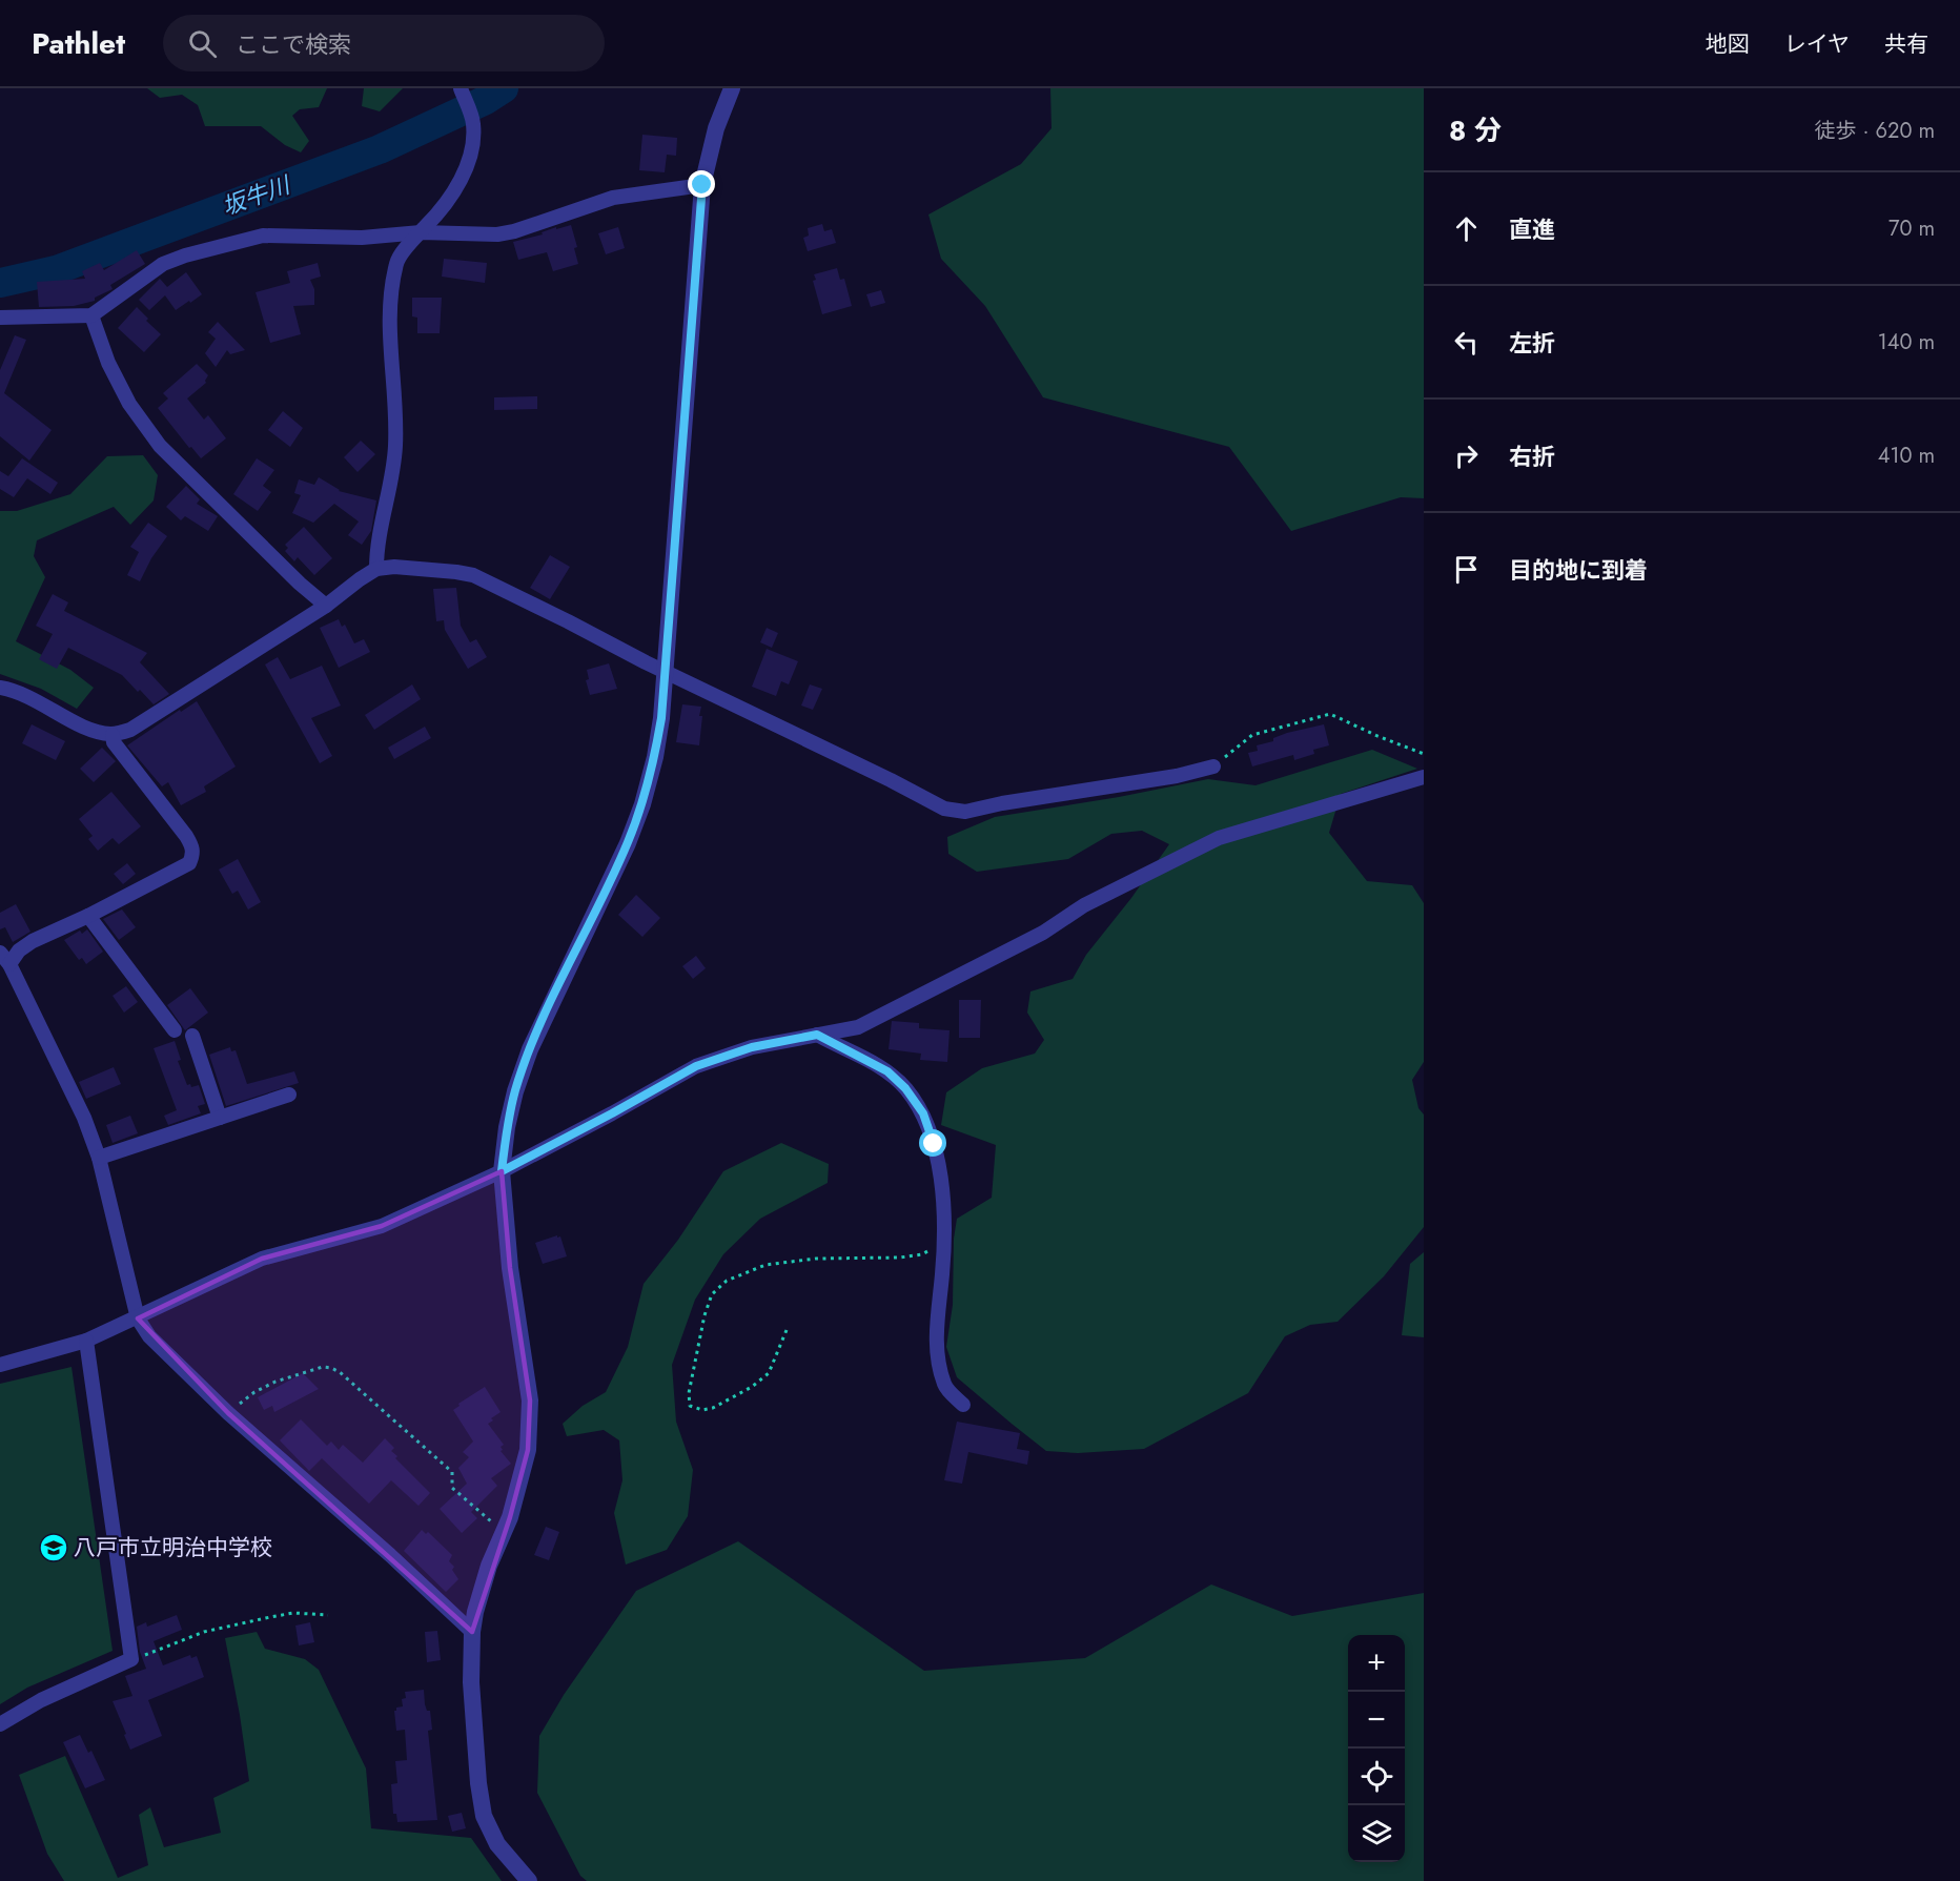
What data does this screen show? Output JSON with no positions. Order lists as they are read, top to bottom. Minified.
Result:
{"water":["坂牛川"],"places":{"school or university":["八戸市立明治中学校"]},"page":{"header":"Pathlet","search":"ここで検索","nav":["地図","レイヤ","共有"],"heading":["8 分","徒歩 · 620 m"],"list":[["直進","70 m"],["左折","140 m"],["右折","410 m"],"目的地に到着"],"map_buttons":["+","−"]}}
